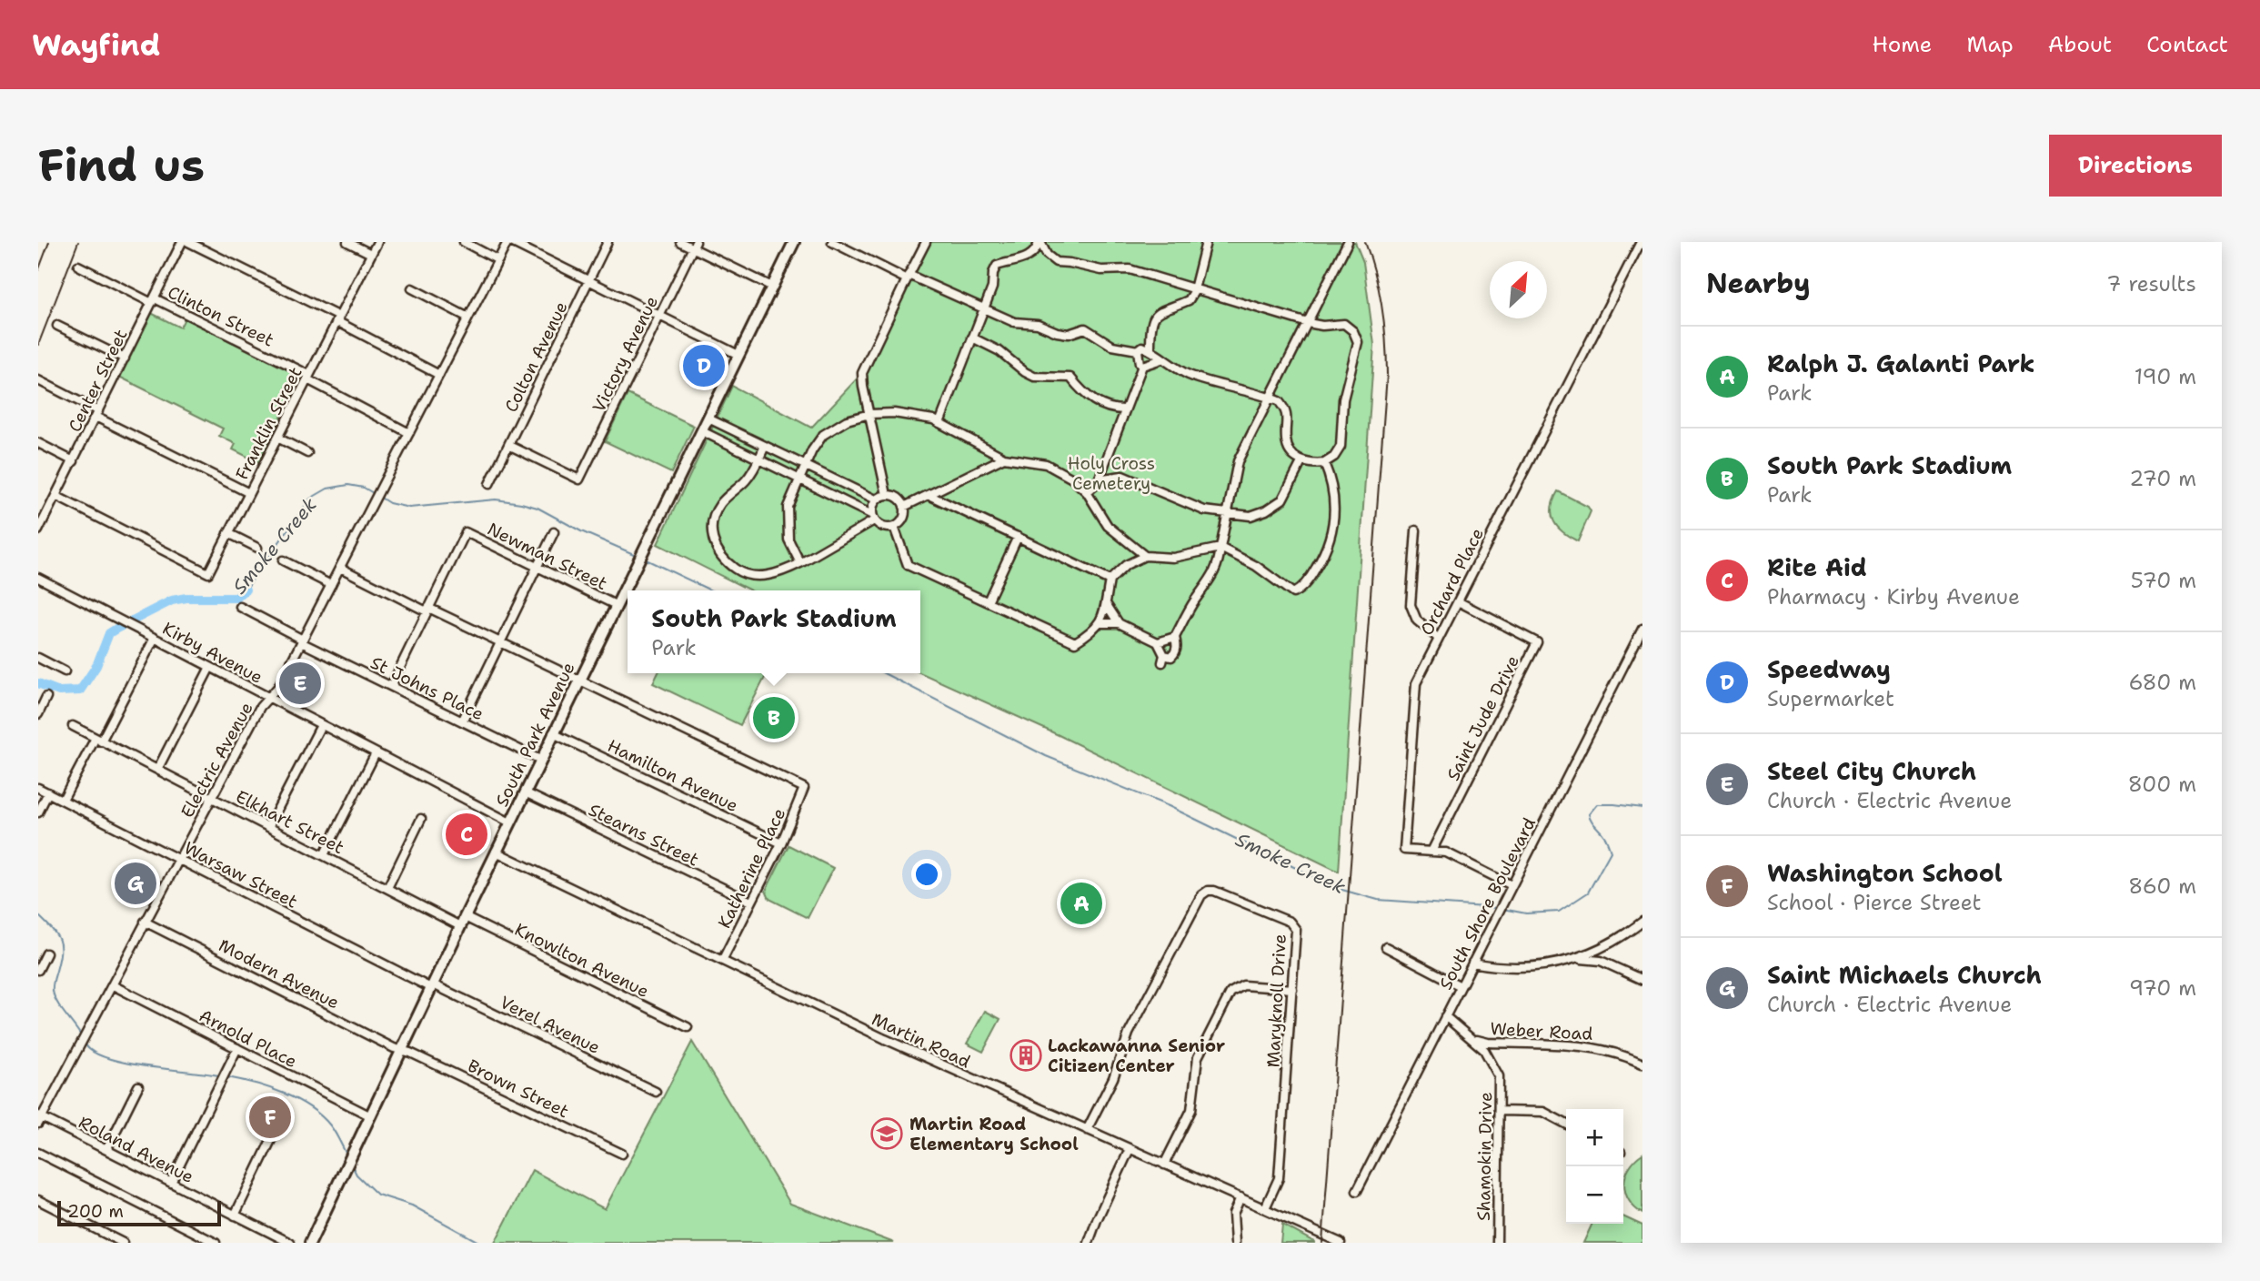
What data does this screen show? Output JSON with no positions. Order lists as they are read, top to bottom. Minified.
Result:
{"streets":{"main road":["South Park Avenue"],"street":["Clinton Street","Victory Avenue","Colton Avenue","Center Street","Franklin Street","Newman Street","Orchard Place","Kirby Avenue","St Johns Place","Saint Jude Drive","Electric Avenue","Hamilton Avenue","Elkhart Street","Stearns Street","Katherine Place","Warsaw Street","South Shore Boulevard","Knowlton Avenue","Modern Avenue","Maryknoll Drive","Verel Avenue","Weber Road","Arnold Place","Martin Road","Brown Street","Roland Avenue","Shamokin Drive"]},"crossings":[["Clinton Street","Center Street"],["Clinton Street","Franklin Street"],["Clinton Street","Electric Avenue"],["Victory Avenue","Colton Avenue"],["Center Street","Franklin Street"],["Newman Street","South Park Avenue"],["Orchard Place","Saint Jude Drive"],["Orchard Place","South Shore Boulevard"],["Kirby Avenue","South Park Avenue"],["Kirby Avenue","Electric Avenue"],["St Johns Place","South Park Avenue"],["St Johns Place","Electric Avenue"],["South Park Avenue","Hamilton Avenue"],["South Park Avenue","Elkhart Street"],["South Park Avenue","Stearns Street"],["South Park Avenue","Katherine Place"],["South Park Avenue","Warsaw Street"],["South Park Avenue","Knowlton Avenue"],["South Park Avenue","Modern Avenue"],["South Park Avenue","Verel Avenue"],["South Park Avenue","Arnold Place"],["South Park Avenue","Martin Road"],["South Park Avenue","Brown Street"],["Electric Avenue","Elkhart Street"],["Electric Avenue","Warsaw Street"],["Electric Avenue","Modern Avenue"],["Electric Avenue","Arnold Place"],["Electric Avenue","Roland Avenue"],["Hamilton Avenue","Katherine Place"],["Elkhart Street","Knowlton Avenue"],["Stearns Street","Katherine Place"],["Katherine Place","Martin Road"],["Warsaw Street","Verel Avenue"],["South Shore Boulevard","Shamokin Drive"],["Modern Avenue","Brown Street"],["Maryknoll Drive","Martin Road"],["Weber Road","Shamokin Drive"]],"water":["Smoke Creek"],"parks":["Holy Cross Cemetery"],"places":{"building":["Lackawanna Senior Citizen Center"],"school or university":["Martin Road Elementary School"]},"scale_bar":"200 m","north":"top right","page":{"header":"Wayfind","nav":["Home","Map","About","Contact"],"buttons":"Directions","title":"Find us","heading":["Nearby","7 results"],"list":[{"mark":"A","name":"Ralph J. Galanti Park","note":"Park","value":"190 m"},{"mark":"B","name":"South Park Stadium","note":"Park","value":"270 m"},{"mark":"C","name":"Rite Aid","note":"Pharmacy · Kirby Avenue","value":"570 m"},{"mark":"D","name":"Speedway","note":"Supermarket","value":"680 m"},{"mark":"E","name":"Steel City Church","note":"Church · Electric Avenue","value":"800 m"},{"mark":"F","name":"Washington School","note":"School · Pierce Street","value":"860 m"},{"mark":"G","name":"Saint Michaels Church","note":"Church · Electric Avenue","value":"970 m"}],"pins":["D","E","B","C","G","A","F"],"popup":["South Park Stadium","Park"],"map_buttons":["+","−"],"scale":"200 m"}}
